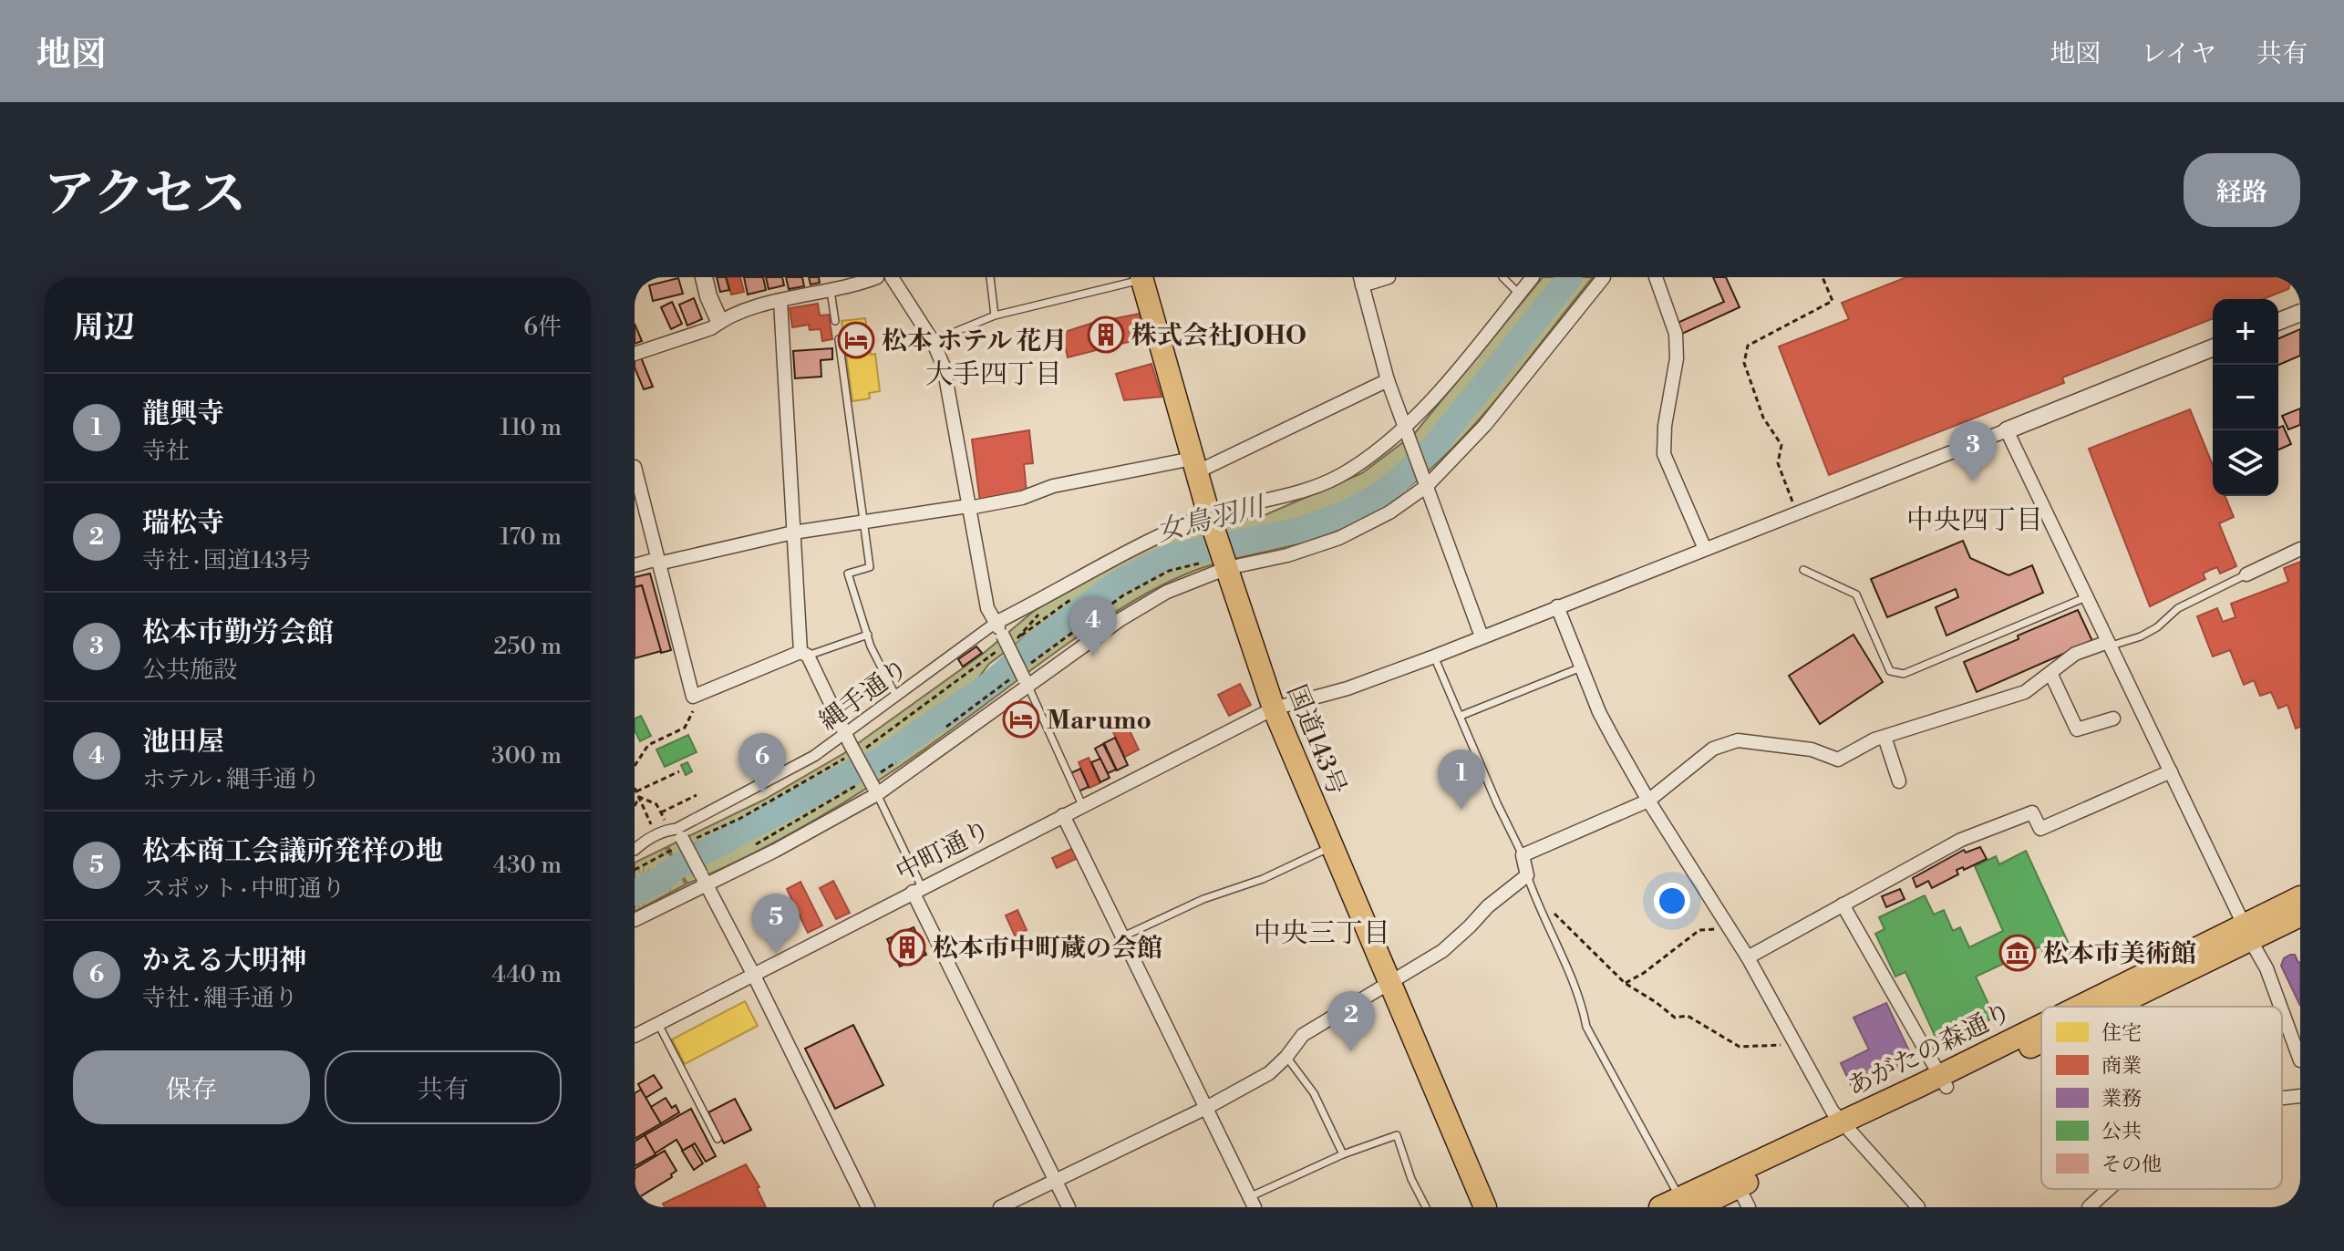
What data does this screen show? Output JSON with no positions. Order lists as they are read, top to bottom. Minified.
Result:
{"streets":{"main road":["国道143号","あがたの森通り"],"street":["縄手通り","中町通り"]},"crossings":[["国道143号","中町通り"]],"districts":["大手四丁目","中央四丁目","中央三丁目"],"water":["女鳥羽川"],"places":{"building":["株式会社JOHO","松本市中町蔵の会館"],"hotel":["松本 ホテル 花月","Marumo"],"museum":["松本市美術館"]},"legend":["住宅","商業","業務","公共","その他"],"page":{"header":"地図","nav":["地図","レイヤ","共有"],"title":"アクセス","buttons":["経路",["保存","共有"]],"heading":["周辺","6件"],"map_buttons":["+","−"],"list":[{"mark":"1","name":"龍興寺","note":"寺社","value":"110 m"},{"mark":"2","name":"瑞松寺","note":"寺社 · 国道143号","value":"170 m"},{"mark":"3","name":"松本市勤労会館","note":"公共施設","value":"250 m"},{"mark":"4","name":"池田屋","note":"ホテル · 縄手通り","value":"300 m"},{"mark":"5","name":"松本商工会議所発祥の地","note":"スポット · 中町通り","value":"430 m"},{"mark":"6","name":"かえる大明神","note":"寺社 · 縄手通り","value":"440 m"}],"pins":["3","4","6","1","5","2"]}}
